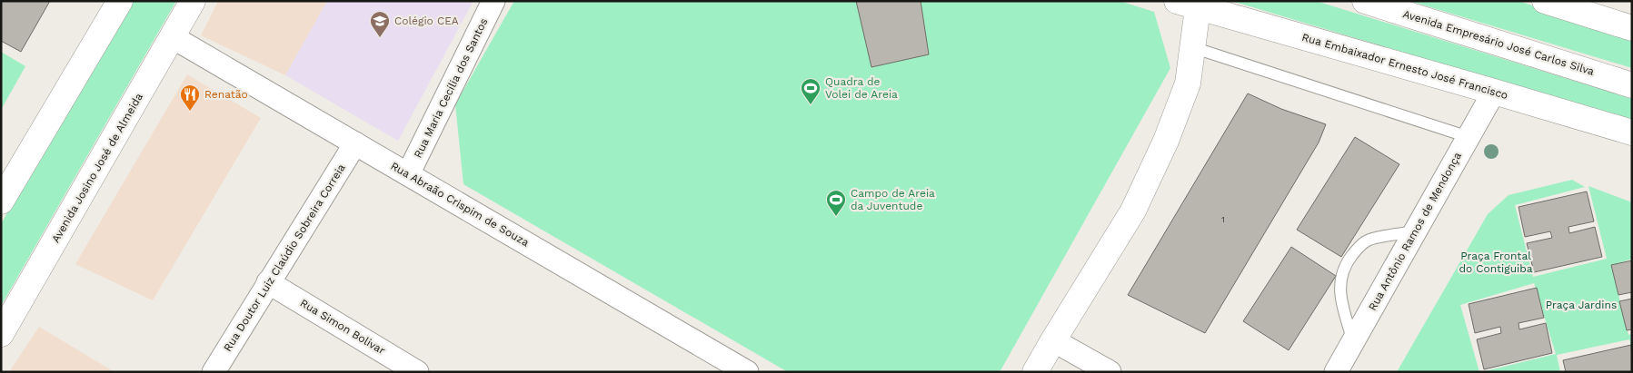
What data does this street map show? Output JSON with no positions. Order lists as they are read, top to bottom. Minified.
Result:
{"streets":{"main road":["Avenida Empresário José Carlos Silva","Rua Embaixador Ernesto José Francisco","Avenida Josino José de Almeida"],"street":["Rua Maria Cecília dos Santos","Rua Abraão Crispim de Souza","Rua Antônio Ramos de Mendonça","Rua Doutor Luiz Claúdio Sobreira Correia","Rua Simon Bolivar"]},"crossings":[["Rua Embaixador Ernesto José Francisco","Rua Antônio Ramos de Mendonça"],["Rua Maria Cecília dos Santos","Rua Abraão Crispim de Souza"],["Avenida Josino José de Almeida","Rua Abraão Crispim de Souza"],["Rua Abraão Crispim de Souza","Rua Doutor Luiz Claúdio Sobreira Correia"],["Rua Doutor Luiz Claúdio Sobreira Correia","Rua Simon Bolivar"]],"parks":["Praça Frontal do Contiguiba","Praça Jardins"],"places":{"school or university":["Colégio CEA"],"sports":["Quadra de Volei de Areia","Campo de Areia da Juventude"],"restaurant":["Renatão"]},"house_numbers":["1"]}
